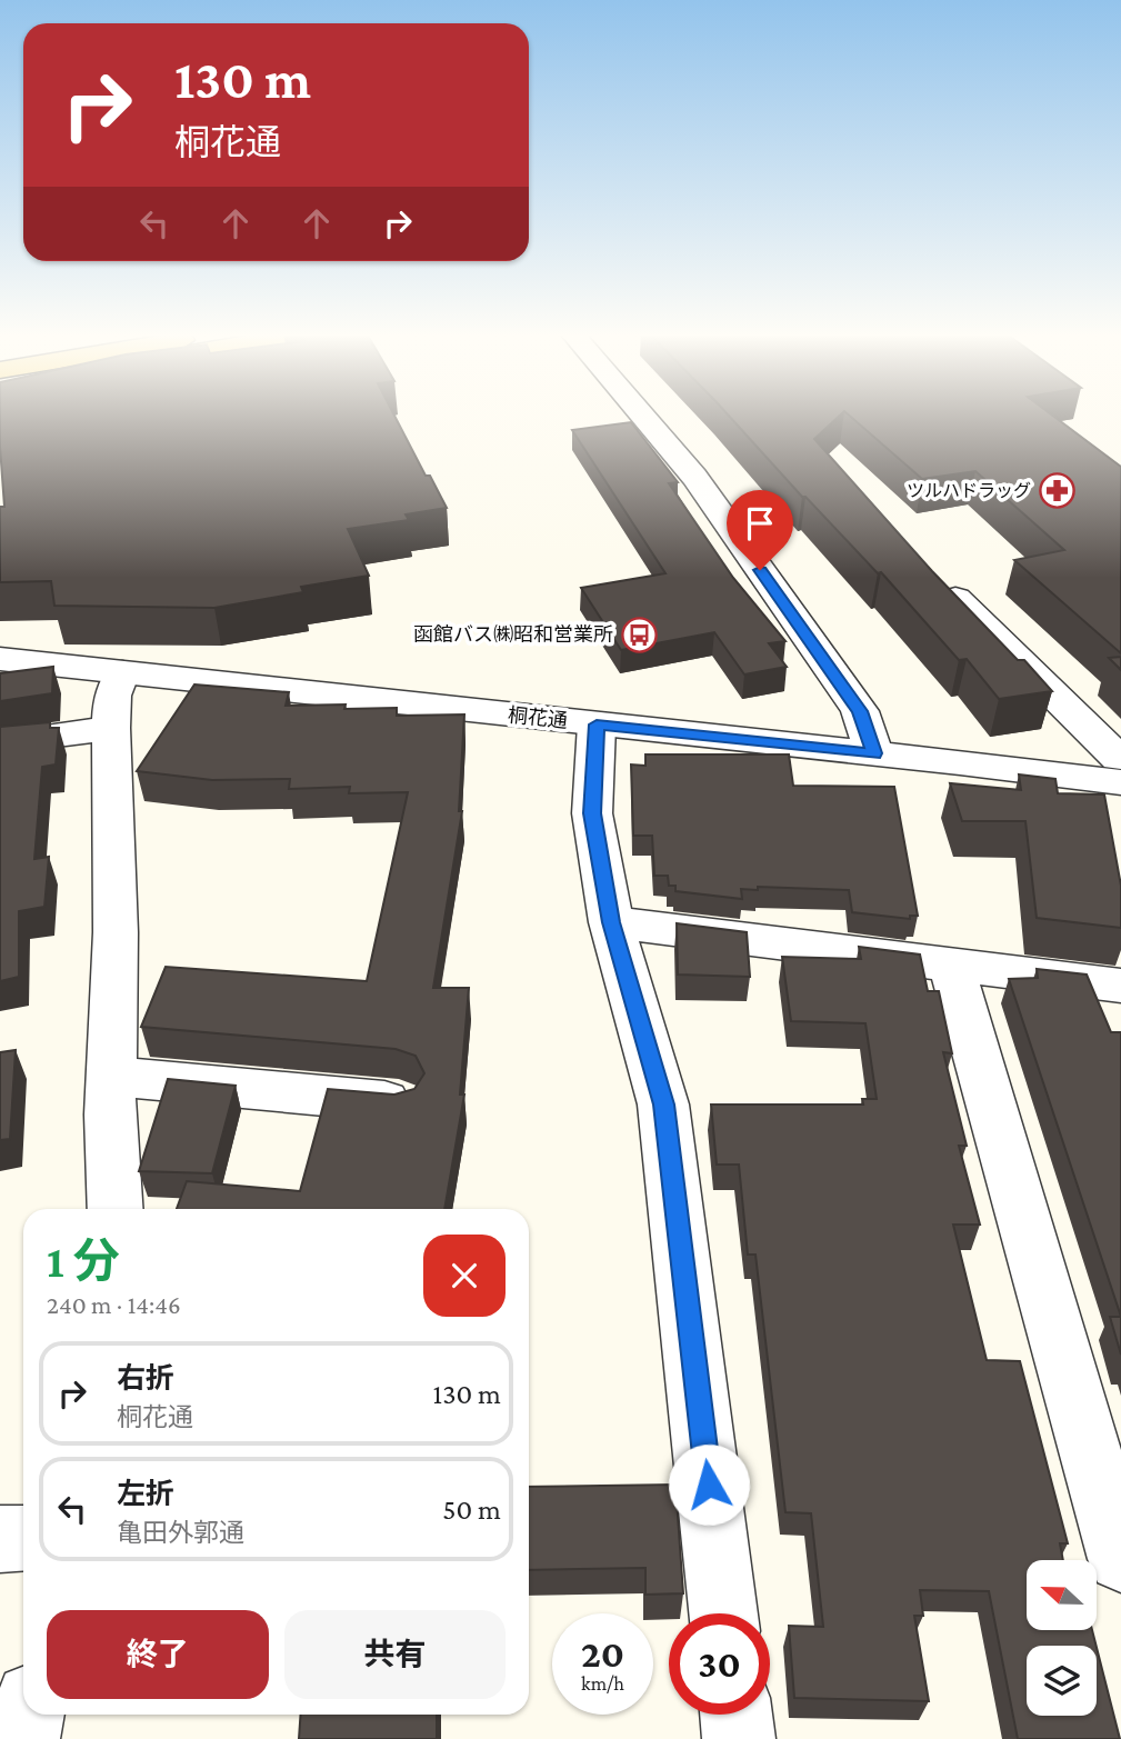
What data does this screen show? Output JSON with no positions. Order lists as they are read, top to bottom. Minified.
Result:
{"streets":{"street":["桐花通"]},"places":{"pharmacy":["ツルハドラッグ"],"bus stop":["函館バス㈱昭和営業所"]},"north":"left","page":{"turn":["130 m","桐花通"],"heading":["1 分","240 m · 14:46"],"list":[{"name":"右折","note":"桐花通","value":"130 m"},{"name":"左折","note":"亀田外郭通","value":"50 m"}],"buttons":["終了","共有"],"speed":"20 km/h","limit":"30"}}
